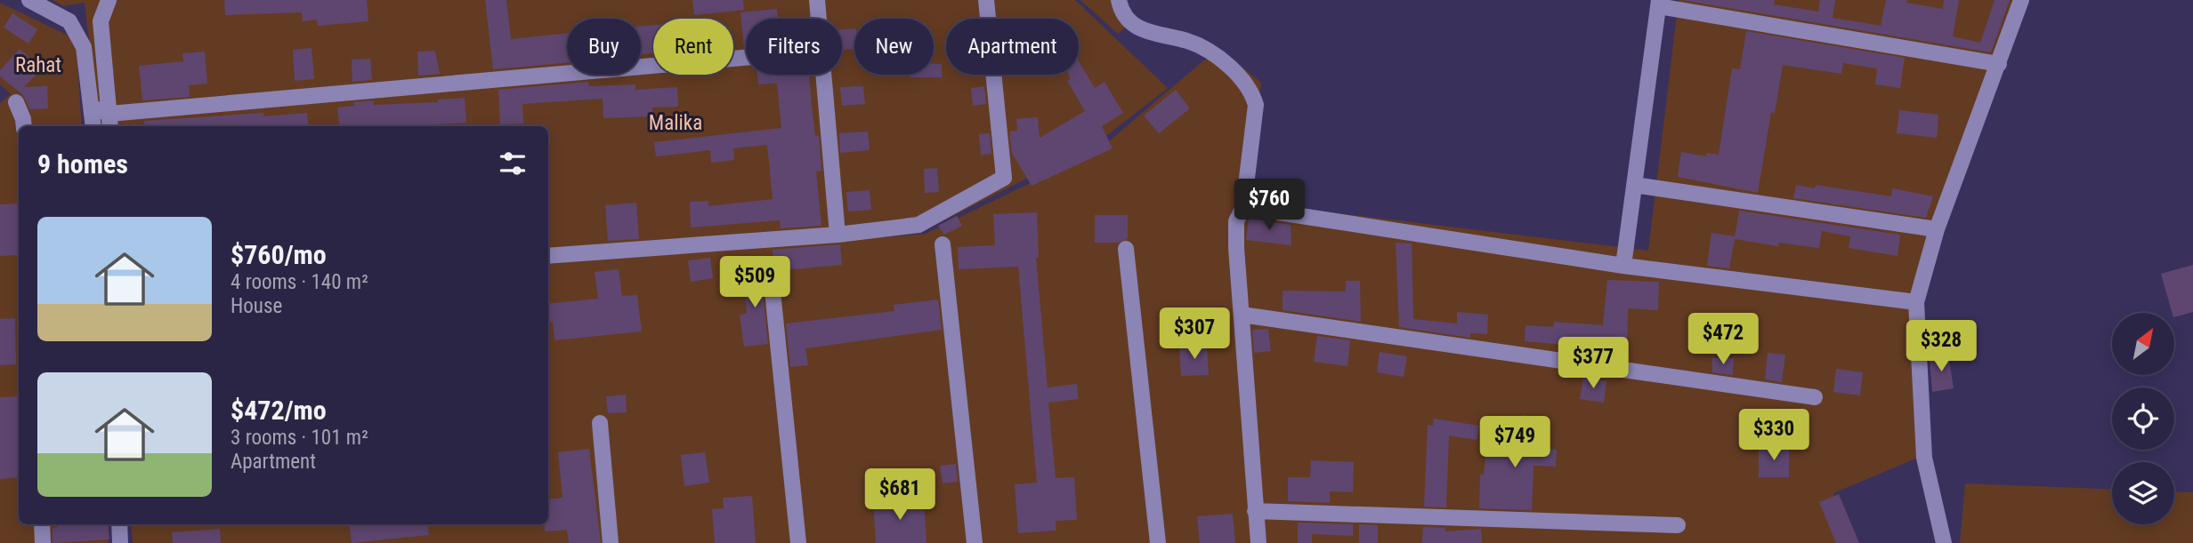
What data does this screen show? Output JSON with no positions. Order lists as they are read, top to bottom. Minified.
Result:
{"parks":["Rahat","Malika"],"north":"top right","page":{"chip":["Buy","Rent","Filters","New","Apartment"],"heading":"9 homes","price":["$760","$509","$307","$472","$328","$377","$330","$749","$681"],"list":[{"name":"$760/mo","note":"4 rooms · 140 m² · House"},{"name":"$472/mo","note":"3 rooms · 101 m² · Apartment"}]}}
